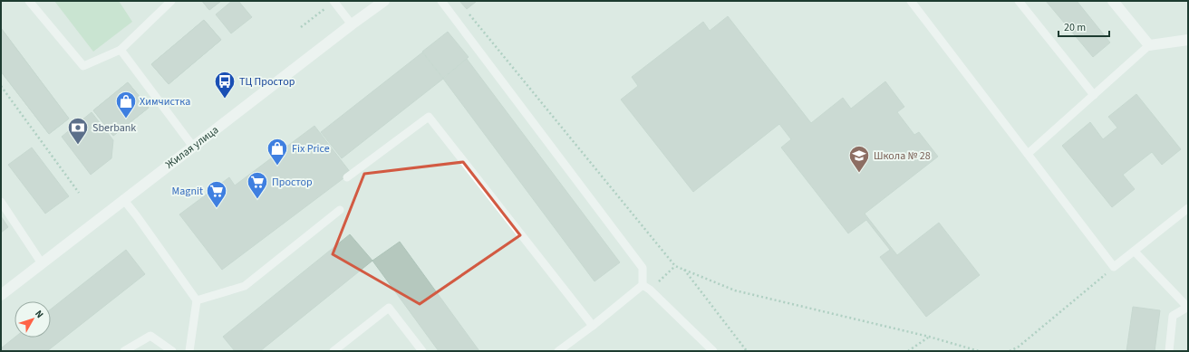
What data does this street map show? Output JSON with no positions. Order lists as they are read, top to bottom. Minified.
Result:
{"streets":{"street":["Жилая улица"]},"places":{"bus stop":["ТЦ Простор"],"shop":["Химчистка","Fix Price"],"bank":["Sberbank"],"school or university":["Школа № 28"],"supermarket":["Простор","Magnit"]},"scale_bar":"20 m","north":"top right"}
